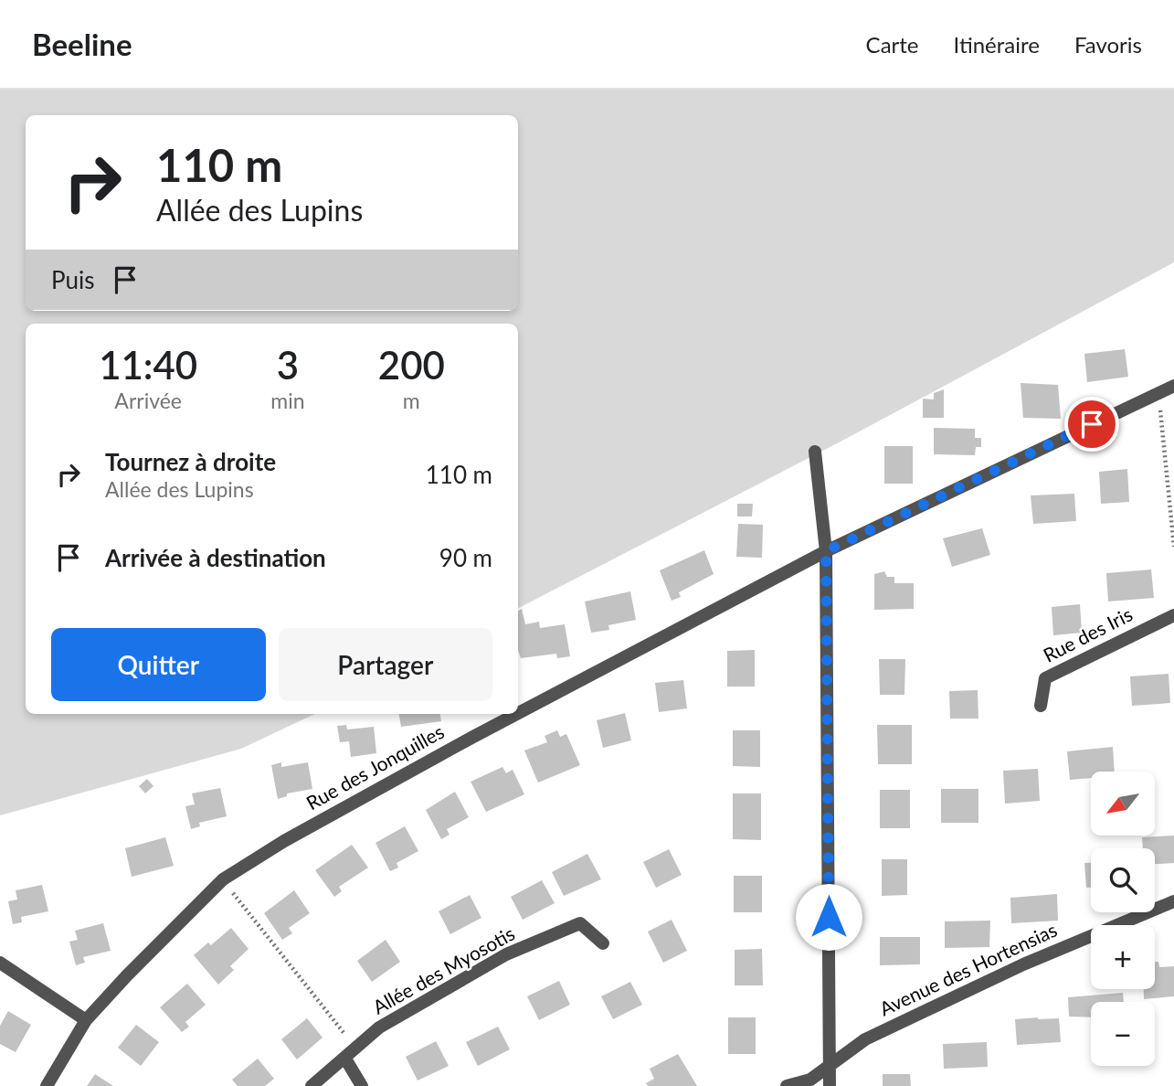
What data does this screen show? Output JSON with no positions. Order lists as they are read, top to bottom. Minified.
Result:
{"streets":{"street":["Rue des Iris","Rue des Jonquilles","Avenue des Hortensias","Allée des Myosotis"]},"north":"bottom left","page":{"header":"Beeline","nav":["Carte","Itinéraire","Favoris"],"turn":["110 m","Allée des Lupins"],"then":"Puis","eta":["11:40","Arrivée","3","min","200","m"],"list":[{"name":"Tournez à droite","note":"Allée des Lupins","value":"110 m"},{"name":"Arrivée à destination","value":"90 m"}],"buttons":["Quitter","Partager"],"map_buttons":["+","−"]}}
